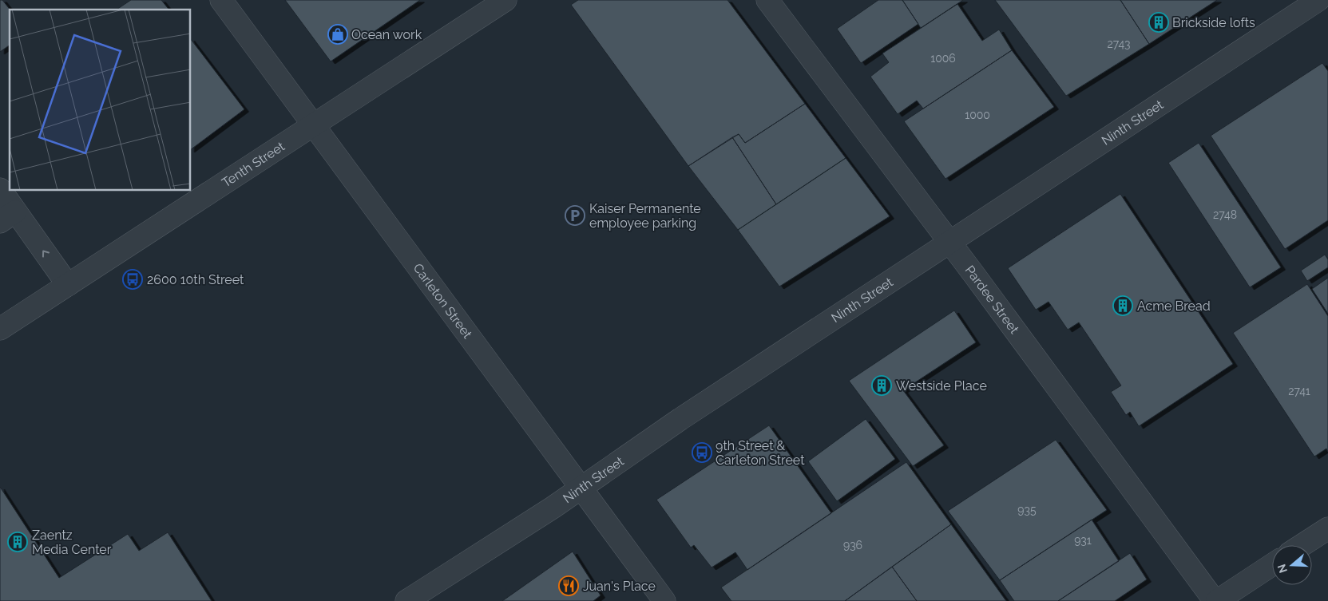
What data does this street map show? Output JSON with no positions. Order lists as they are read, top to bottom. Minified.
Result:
{"streets":{"street":["Ninth Street","Tenth Street","Pardee Street","Carleton Street"]},"crossings":[["Ninth Street","Pardee Street"],["Ninth Street","Carleton Street"],["Tenth Street","Carleton Street"]],"places":{"building":["Brickside lofts","Acme Bread","Westside Place","Zaentz Media Center"],"shop":["Ocean work"],"parking":["Kaiser Permanente employee parking"],"bus stop":["2600 10th Street","9th Street & Carleton Street"],"restaurant":["Juan's Place"]},"house_numbers":["2743","1006","1000","2748","2741","935","931","936"],"north":"left"}
